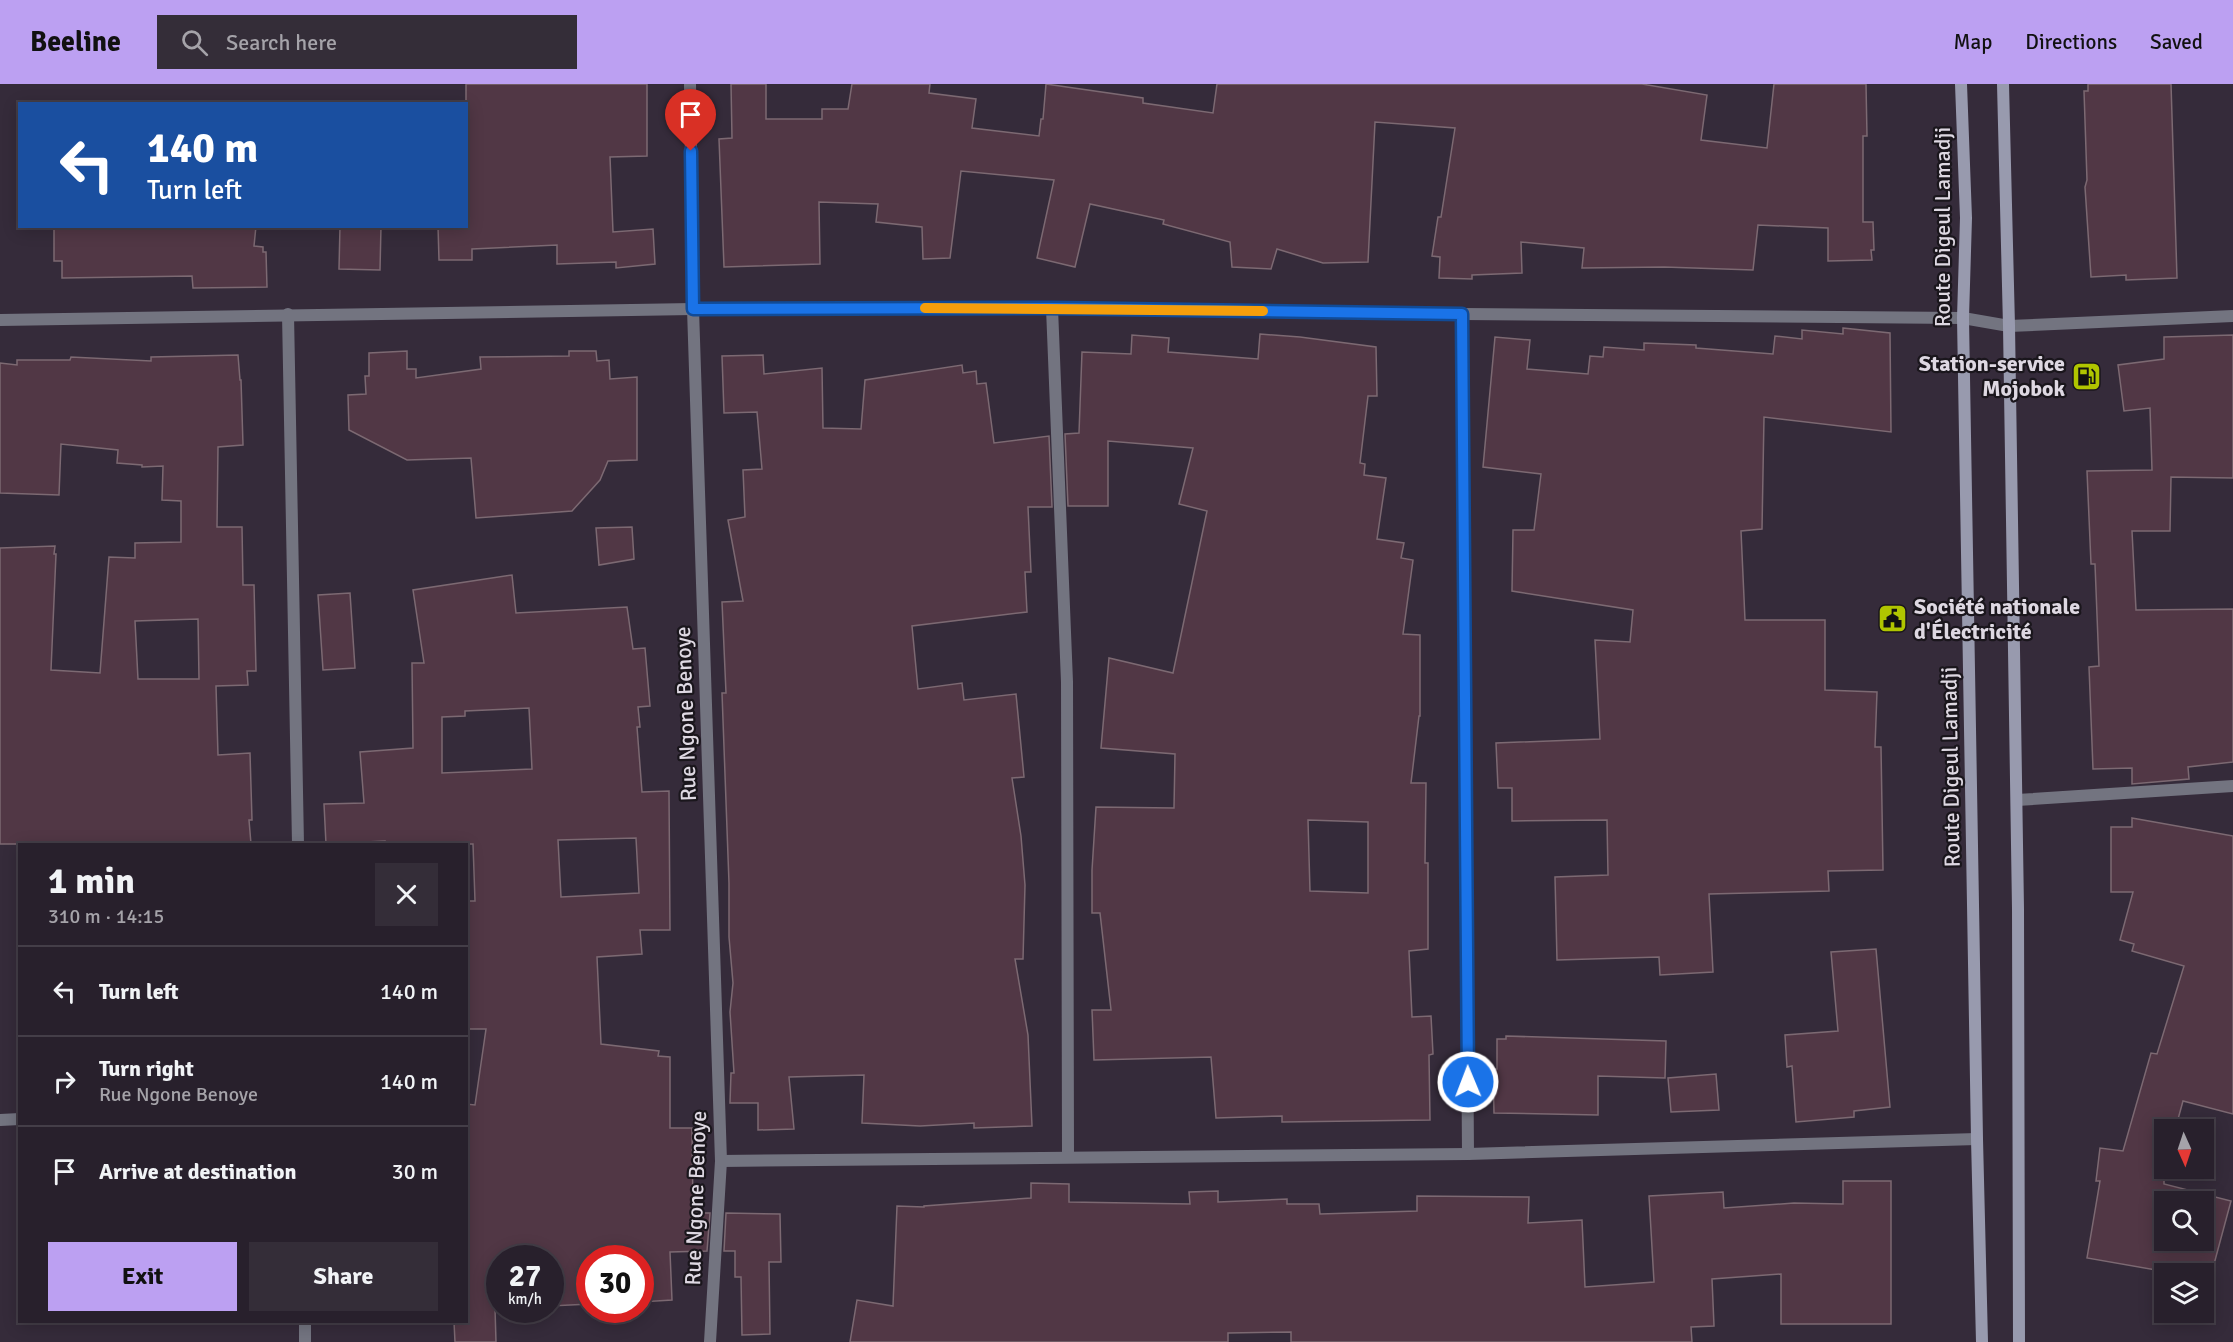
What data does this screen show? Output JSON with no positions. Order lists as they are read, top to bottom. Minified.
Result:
{"streets":{"main road":["Route Digeul Lamadji"],"street":["Rue Ngone Benoye"]},"places":{"fuel station":["Station-service Mojobok"],"public building":["Société nationale d'Électricité"]},"north":"bottom","page":{"header":"Beeline","search":"Search here","nav":["Map","Directions","Saved"],"turn":["140 m","Turn left"],"heading":["1 min","310 m · 14:15"],"list":[{"name":"Turn left","value":"140 m"},{"name":"Turn right","note":"Rue Ngone Benoye","value":"140 m"},{"name":"Arrive at destination","value":"30 m"}],"buttons":["Exit","Share"],"speed":"27 km/h","limit":"30"}}
